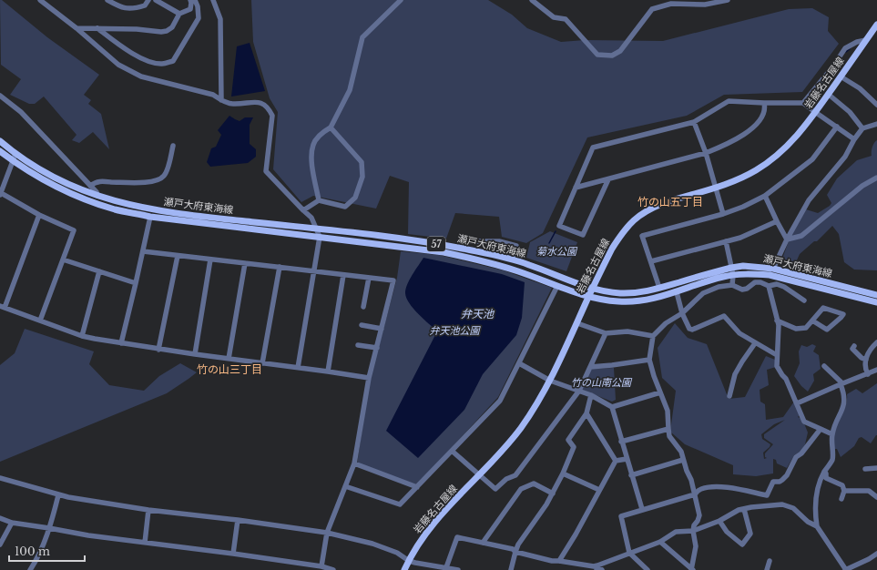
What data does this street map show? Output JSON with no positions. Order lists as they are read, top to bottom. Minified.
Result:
{"streets":{"main road":["岩藤名古屋線","瀬戸大府東海線","57"]},"crossings":[["岩藤名古屋線","瀬戸大府東海線"]],"districts":["竹の山五丁目","竹の山三丁目"],"water":["弁天池"],"parks":["菊水公園","弁天池公園","竹の山南公園"],"scale_bar":"100 m"}
